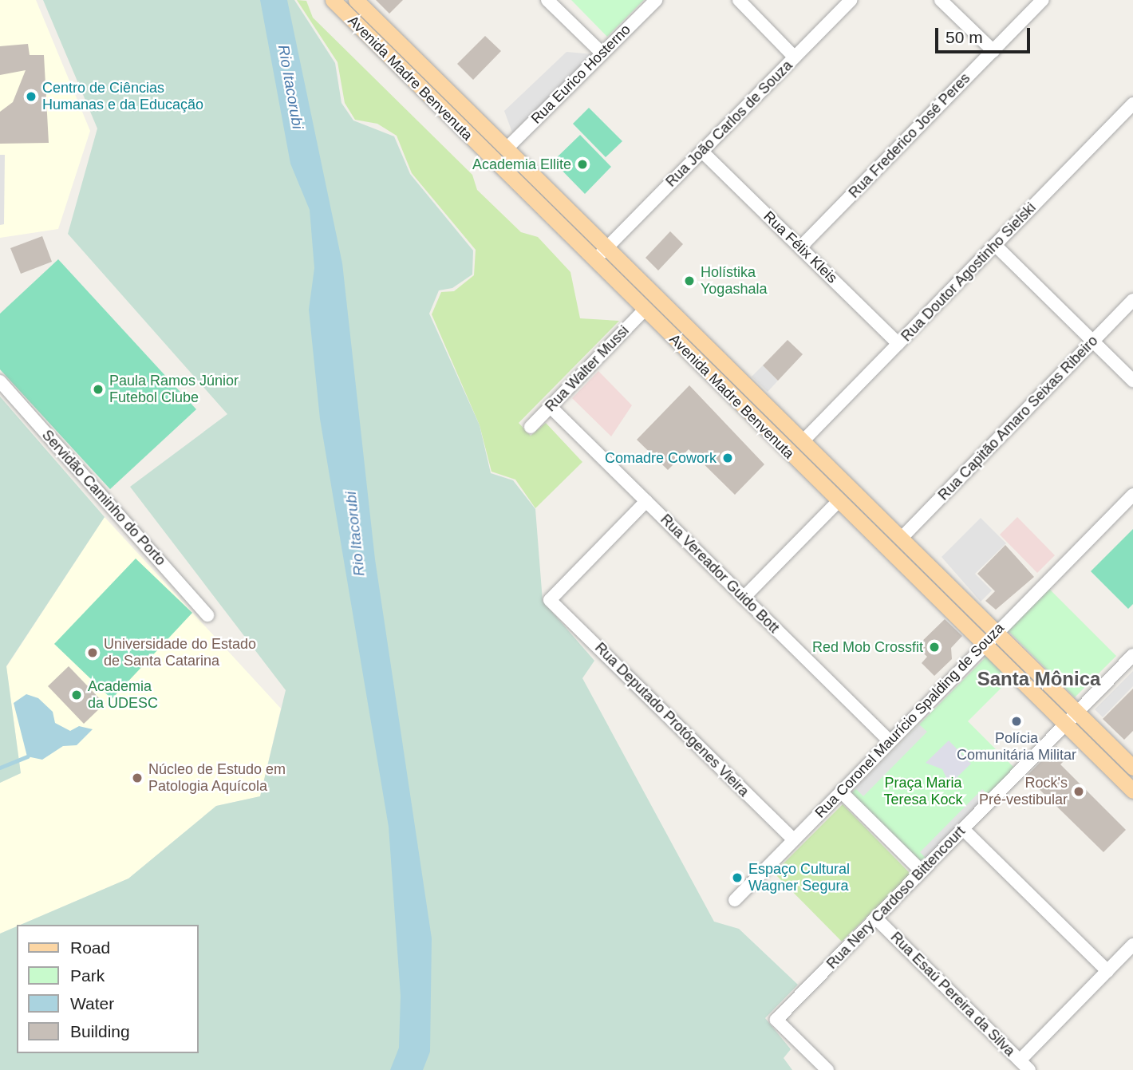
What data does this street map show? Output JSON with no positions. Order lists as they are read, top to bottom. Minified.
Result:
{"streets":{"main road":["Avenida Madre Benvenuta"],"street":["Rua Eurico Hosterno","Rua João Carlos de Souza","Rua Frederico José Peres","Rua Félix Kleis","Rua Doutor Agostinho Sielski","Rua Walter Mussi","Rua Capitão Amaro Seixas Ribeiro","Servidão Caminho do Porto","Rua Vereador Guido Bott","Rua Deputado Protógenes Vieira","Rua Coronel Maurício Spalding de Souza","Rua Nery Cardoso Bittencourt","Rua Esaú Pereira da Silva"]},"crossings":[["Rua Eurico Hosterno","Avenida Madre Benvenuta"],["Avenida Madre Benvenuta","Rua João Carlos de Souza"],["Avenida Madre Benvenuta","Rua Doutor Agostinho Sielski"],["Avenida Madre Benvenuta","Rua Walter Mussi"],["Avenida Madre Benvenuta","Rua Capitão Amaro Seixas Ribeiro"],["Avenida Madre Benvenuta","Rua Coronel Maurício Spalding de Souza"],["Avenida Madre Benvenuta","Rua Nery Cardoso Bittencourt"],["Rua João Carlos de Souza","Rua Félix Kleis"],["Rua Frederico José Peres","Rua Félix Kleis"],["Rua Félix Kleis","Rua Doutor Agostinho Sielski"],["Rua Walter Mussi","Rua Vereador Guido Bott"],["Rua Vereador Guido Bott","Rua Deputado Protógenes Vieira"],["Rua Vereador Guido Bott","Rua Coronel Maurício Spalding de Souza"],["Rua Deputado Protógenes Vieira","Rua Coronel Maurício Spalding de Souza"],["Rua Nery Cardoso Bittencourt","Rua Esaú Pereira da Silva"]],"districts":["Santa Mônica"],"water":["Rio Itacorubi"],"parks":["Praça Maria Teresa Kock"],"places":["Centro de Ciências Humanas e da Educação","Academia Ellite","Holístika Yogashala","Paula Ramos Júnior Futebol Clube","Comadre Cowork","Red Mob Crossfit","Universidade do Estado de Santa Catarina","Academia da UDESC","Polícia Comunitária Militar","Núcleo de Estudo em Patologia Aquícola","Rock's Pré-vestibular","Espaço Cultural Wagner Segura"],"legend":["Road","Park","Water","Building"],"scale_bar":"50 m"}
